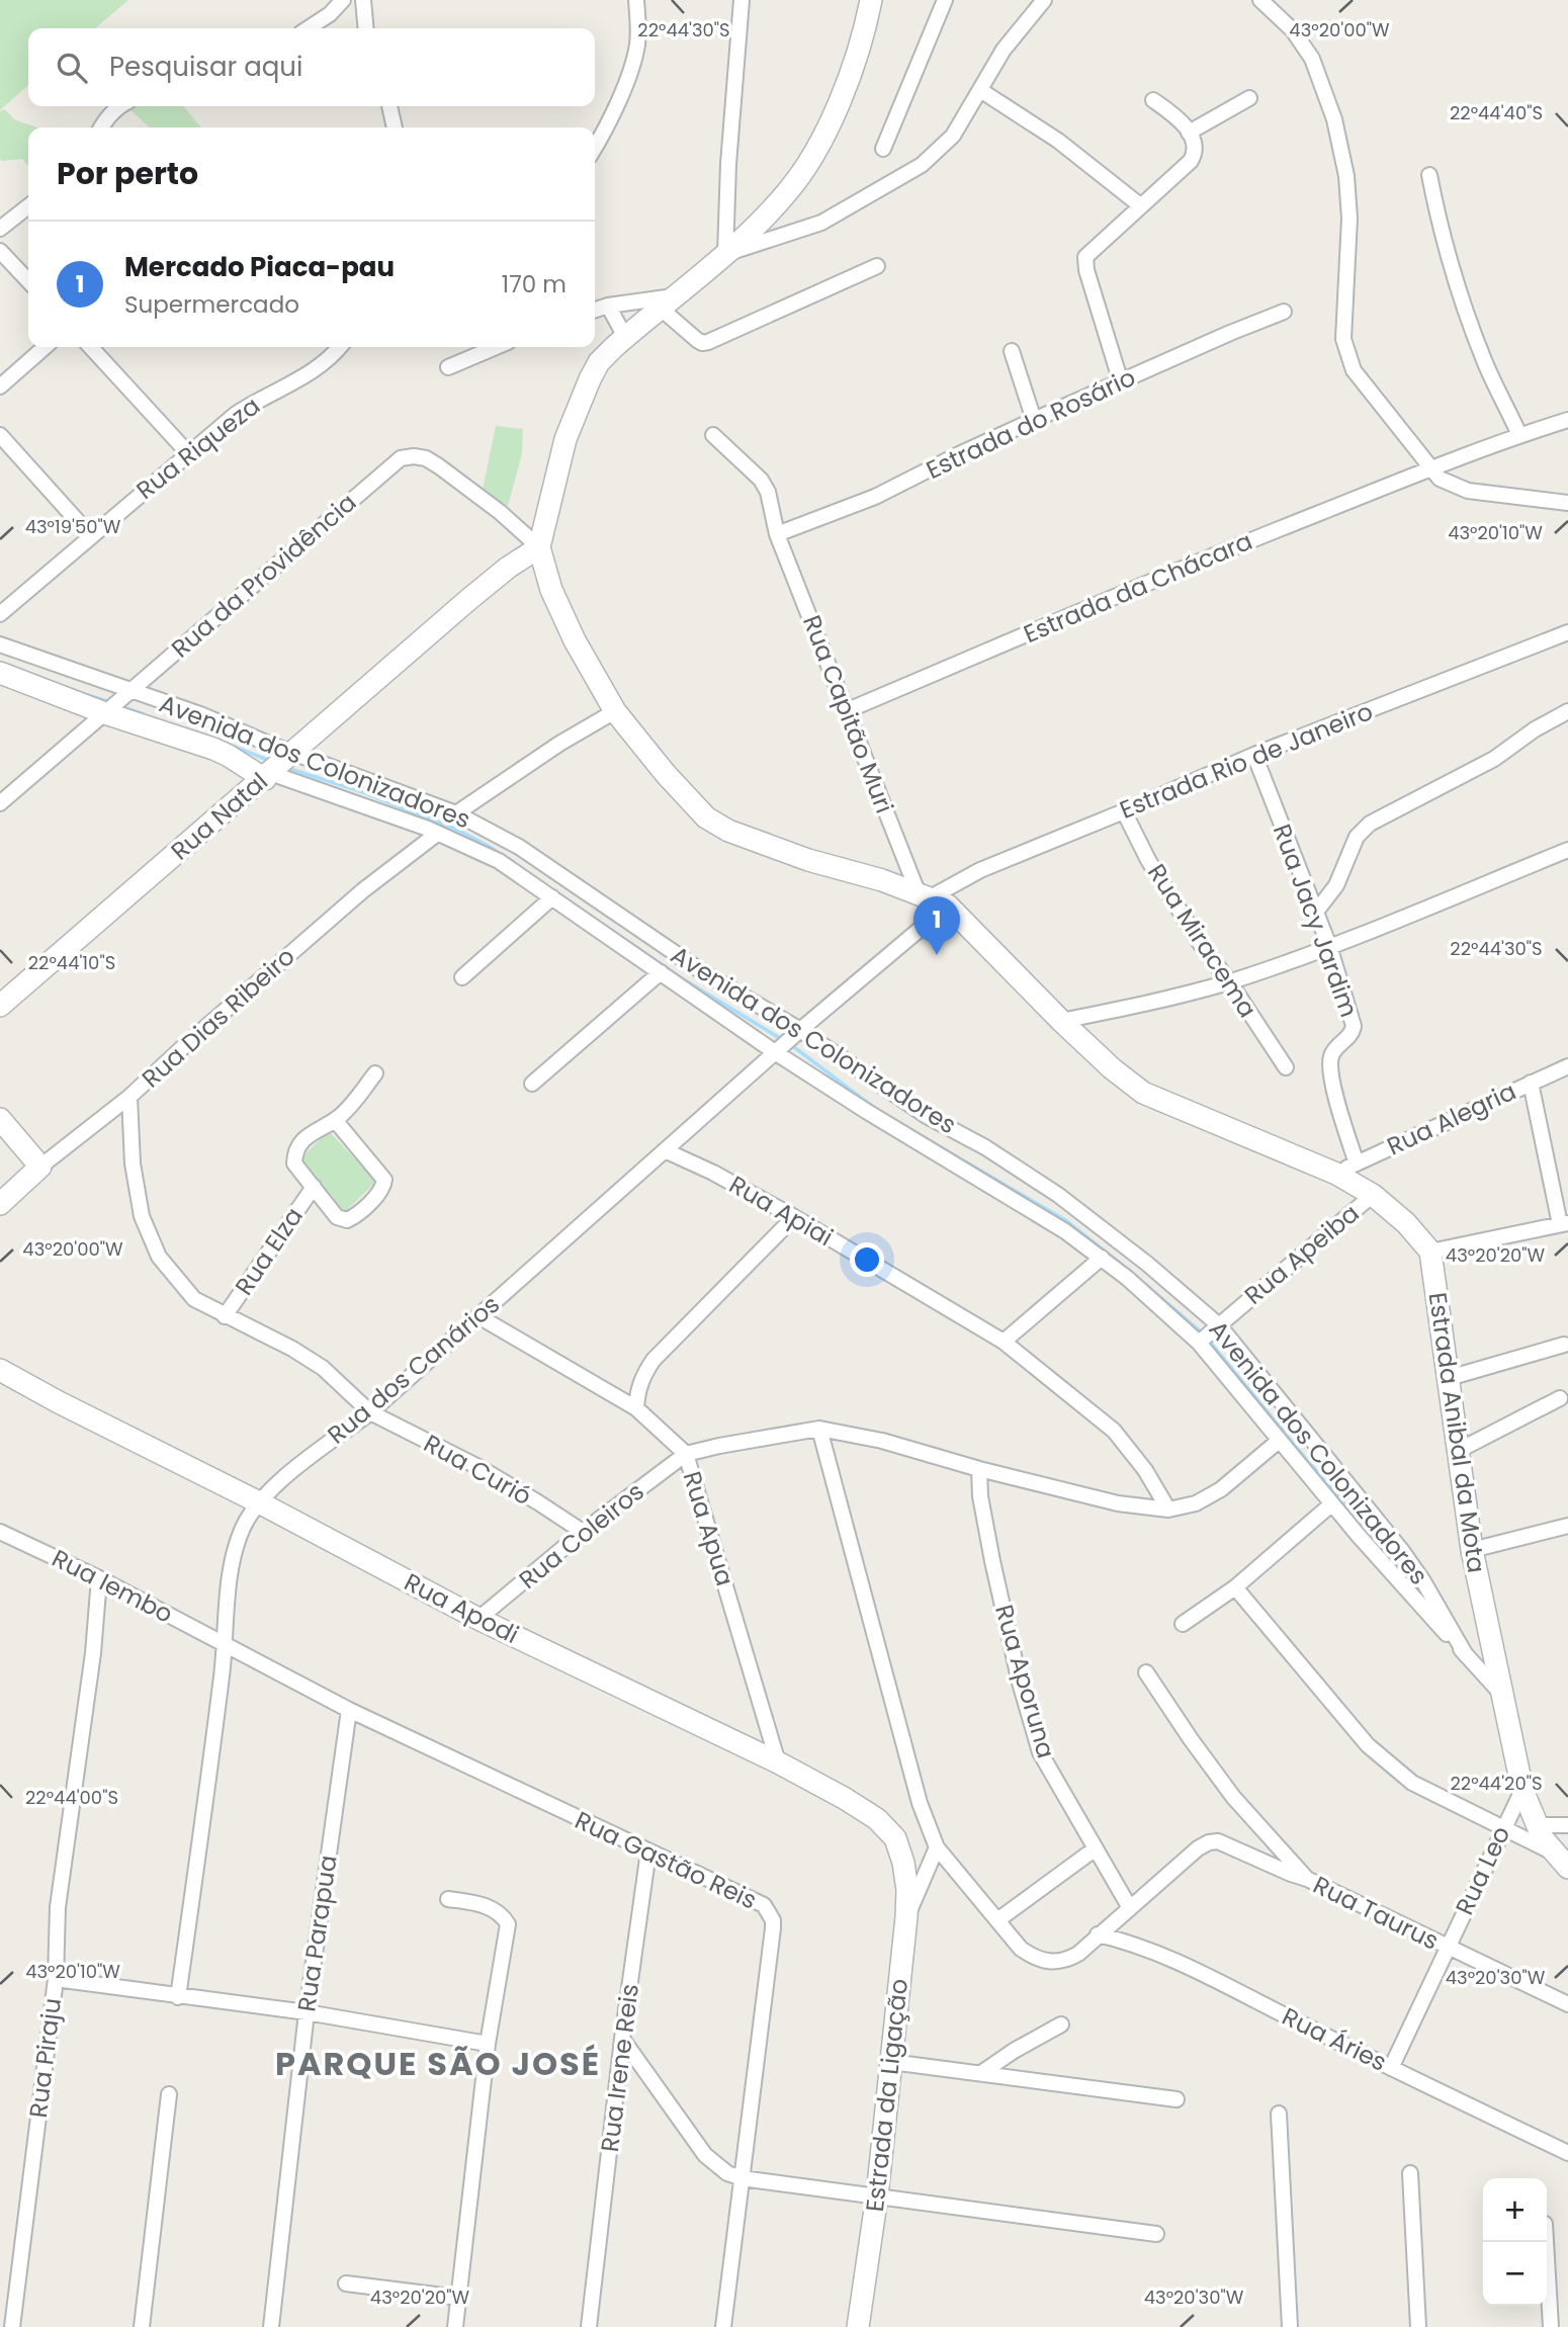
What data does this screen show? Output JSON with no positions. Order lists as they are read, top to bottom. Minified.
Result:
{"streets":{"street":["Estrada do Rosário","Rua Riqueza","Rua da Providência","Estrada da Chácara","Rua Capitão Muri","Estrada Rio de Janeiro","Avenida dos Colonizadores","Rua Natal","Rua Jacy Jardim","Rua Miracema","Rua Dias Ribeiro","Rua Alegria","Rua Apiai","Rua Elza","Rua Apeiba","Rua dos Canários","Estrada Anibal da Mota","Rua Curió","Rua Apua","Rua Coleiros","Rua Iembo","Rua Apodi","Rua Aporuna","Rua Gastão Reis","Rua Leo","Rua Taurus","Rua Parapua","Rua Áries","Rua Piraju","Rua Irene Reis","Estrada da Ligação"]},"crossings":[["Estrada do Rosário","Rua Capitão Muri"],["Rua da Providência","Avenida dos Colonizadores"],["Rua da Providência","Rua Natal"],["Estrada da Chácara","Rua Capitão Muri"],["Rua Capitão Muri","Estrada Rio de Janeiro"],["Rua Capitão Muri","Rua dos Canários"],["Estrada Rio de Janeiro","Rua Jacy Jardim"],["Estrada Rio de Janeiro","Rua Miracema"],["Estrada Rio de Janeiro","Rua dos Canários"],["Avenida dos Colonizadores","Rua Natal"],["Avenida dos Colonizadores","Rua Dias Ribeiro"],["Avenida dos Colonizadores","Rua Apeiba"],["Avenida dos Colonizadores","Rua dos Canários"],["Avenida dos Colonizadores","Estrada Anibal da Mota"],["Rua Jacy Jardim","Rua Alegria"],["Rua Dias Ribeiro","Rua Curió"],["Rua Apiai","Rua dos Canários"],["Rua Elza","Rua Curió"],["Rua dos Canários","Rua Curió"],["Rua dos Canários","Rua Apua"],["Rua dos Canários","Rua Iembo"],["Rua dos Canários","Rua Apodi"],["Rua dos Canários","Rua Gastão Reis"],["Estrada Anibal da Mota","Rua Leo"],["Rua Curió","Rua Coleiros"],["Rua Apua","Rua Coleiros"],["Rua Apua","Rua Apodi"],["Rua Coleiros","Rua Apodi"],["Rua Iembo","Rua Gastão Reis"],["Rua Iembo","Rua Piraju"],["Rua Apodi","Estrada da Ligação"],["Rua Gastão Reis","Rua Parapua"],["Rua Gastão Reis","Rua Irene Reis"],["Rua Leo","Rua Taurus"],["Rua Leo","Rua Áries"]],"districts":["PARQUE SÃO JOSÉ"],"page":{"search":"Pesquisar aqui","heading":"Por perto","list":[{"mark":"1","name":"Mercado Piaca-pau","note":"Supermercado","value":"170 m"}],"pins":"1","map_buttons":["+","−"]},"coordinates":["43°20'00\"W","22°44'30\"S","22°44'40\"S","43°19'50\"W","43°20'10\"W","22°44'10\"S","43°20'20\"W","22°44'20\"S","22°44'00\"S","43°20'30\"W"]}
